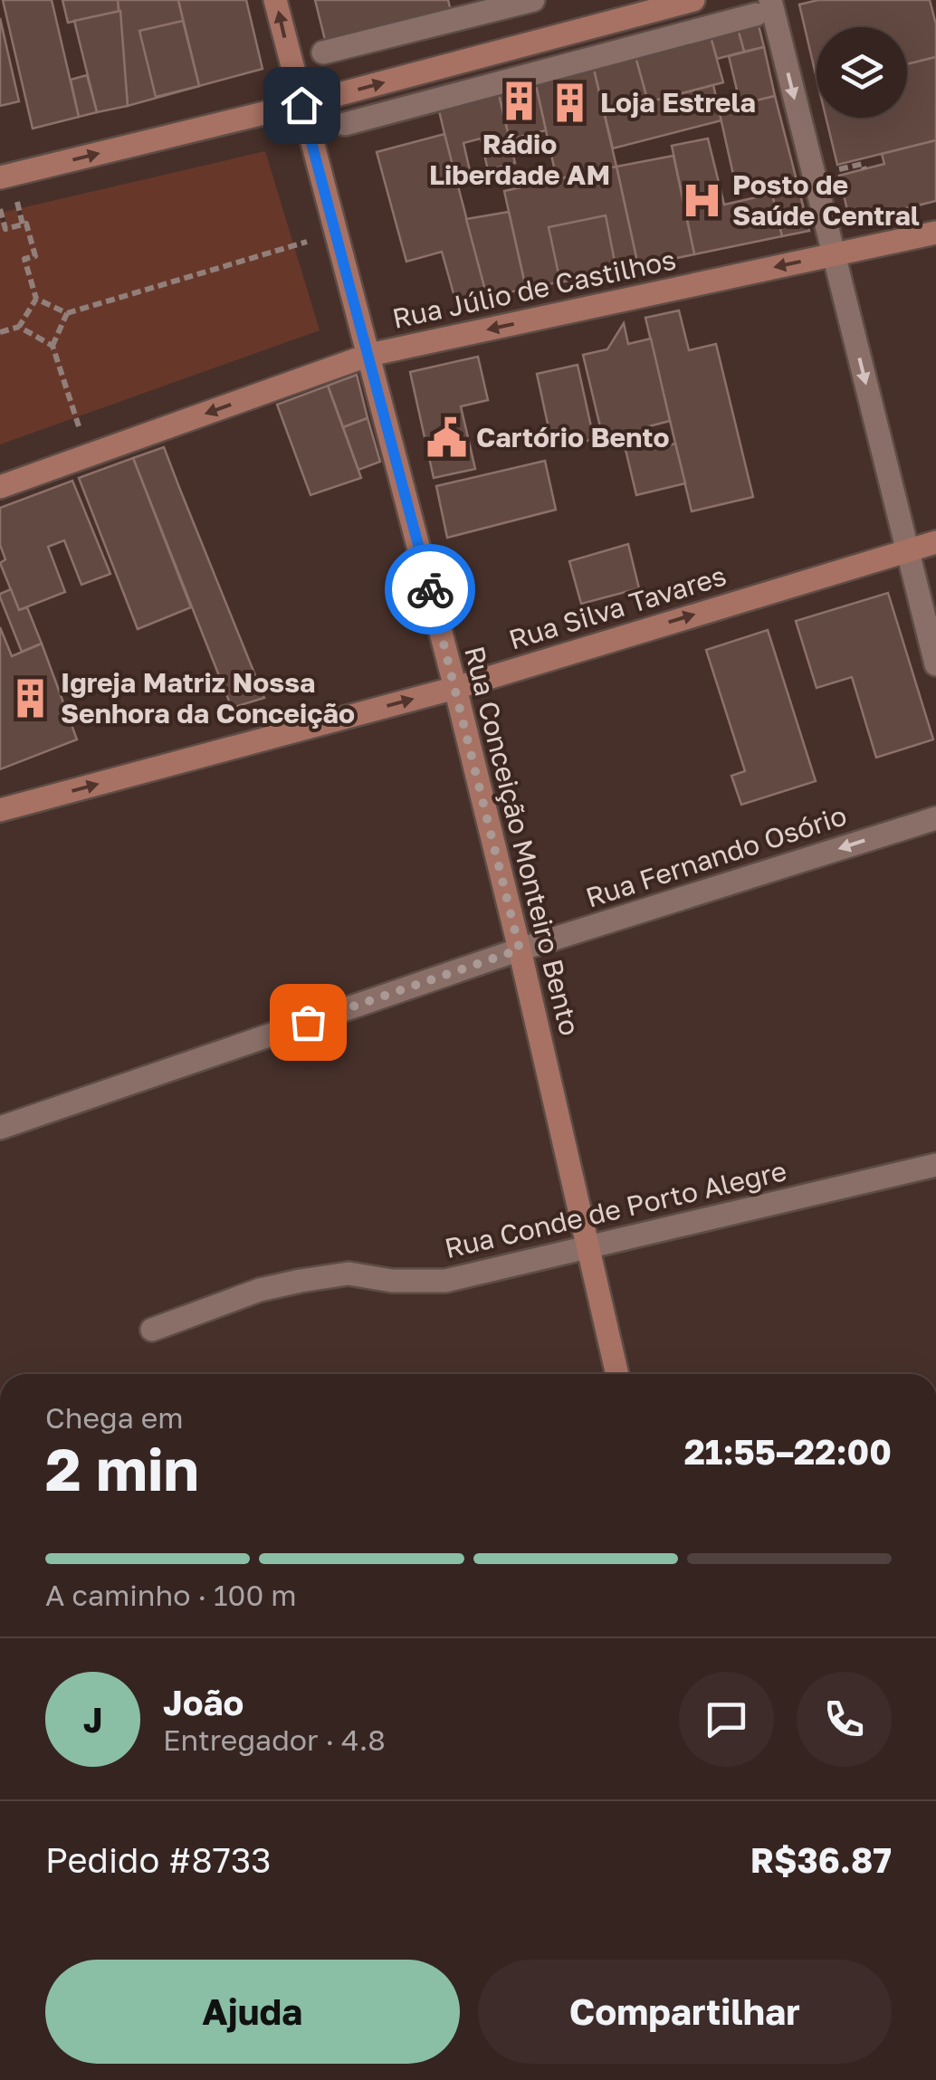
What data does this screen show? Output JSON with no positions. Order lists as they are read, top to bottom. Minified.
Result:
{"streets":{"street":["Rua Júlio de Castilhos","Rua Silva Tavares","Rua Conceição Monteiro Bento","Rua Fernando Osório","Rua Conde de Porto Alegre"]},"crossings":[["Rua Júlio de Castilhos","Rua Conceição Monteiro Bento"],["Rua Silva Tavares","Rua Conceição Monteiro Bento"],["Rua Conceição Monteiro Bento","Rua Fernando Osório"],["Rua Conceição Monteiro Bento","Rua Conde de Porto Alegre"]],"one_way":["Rua Júlio de Castilhos","Rua Silva Tavares","Rua Fernando Osório"],"places":{"building":["Rádio Liberdade AM","Loja Estrela","Igreja Matriz Nossa Senhora da Conceição"],"hospital":["Posto de Saúde Central"],"public building":["Cartório Bento"]},"page":{"heading":["2 min","Chega em","21:55–22:00"],"panel":["João","Entregador · 4.8","Pedido #8733","R$36.87"],"bar":"A caminho · 100 m","round":"J","buttons":["Ajuda","Compartilhar"]}}
